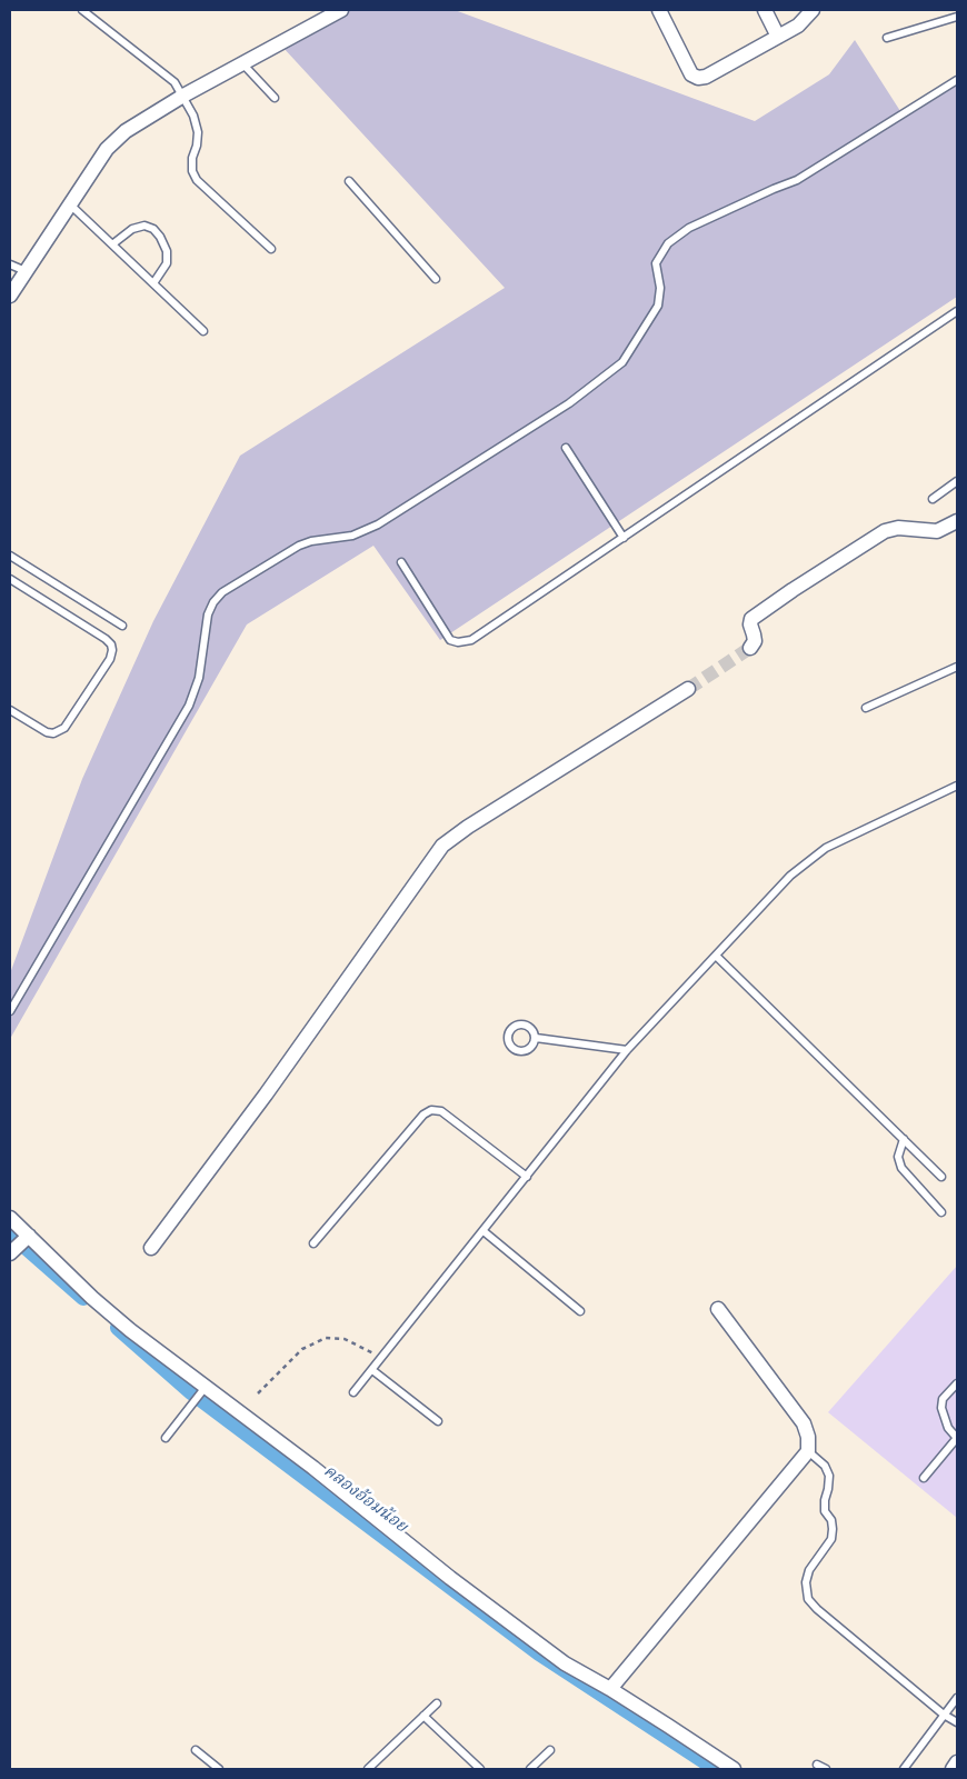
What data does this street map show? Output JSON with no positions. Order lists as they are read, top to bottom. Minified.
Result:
{"water":["คลองอ้อมน้อย"]}
